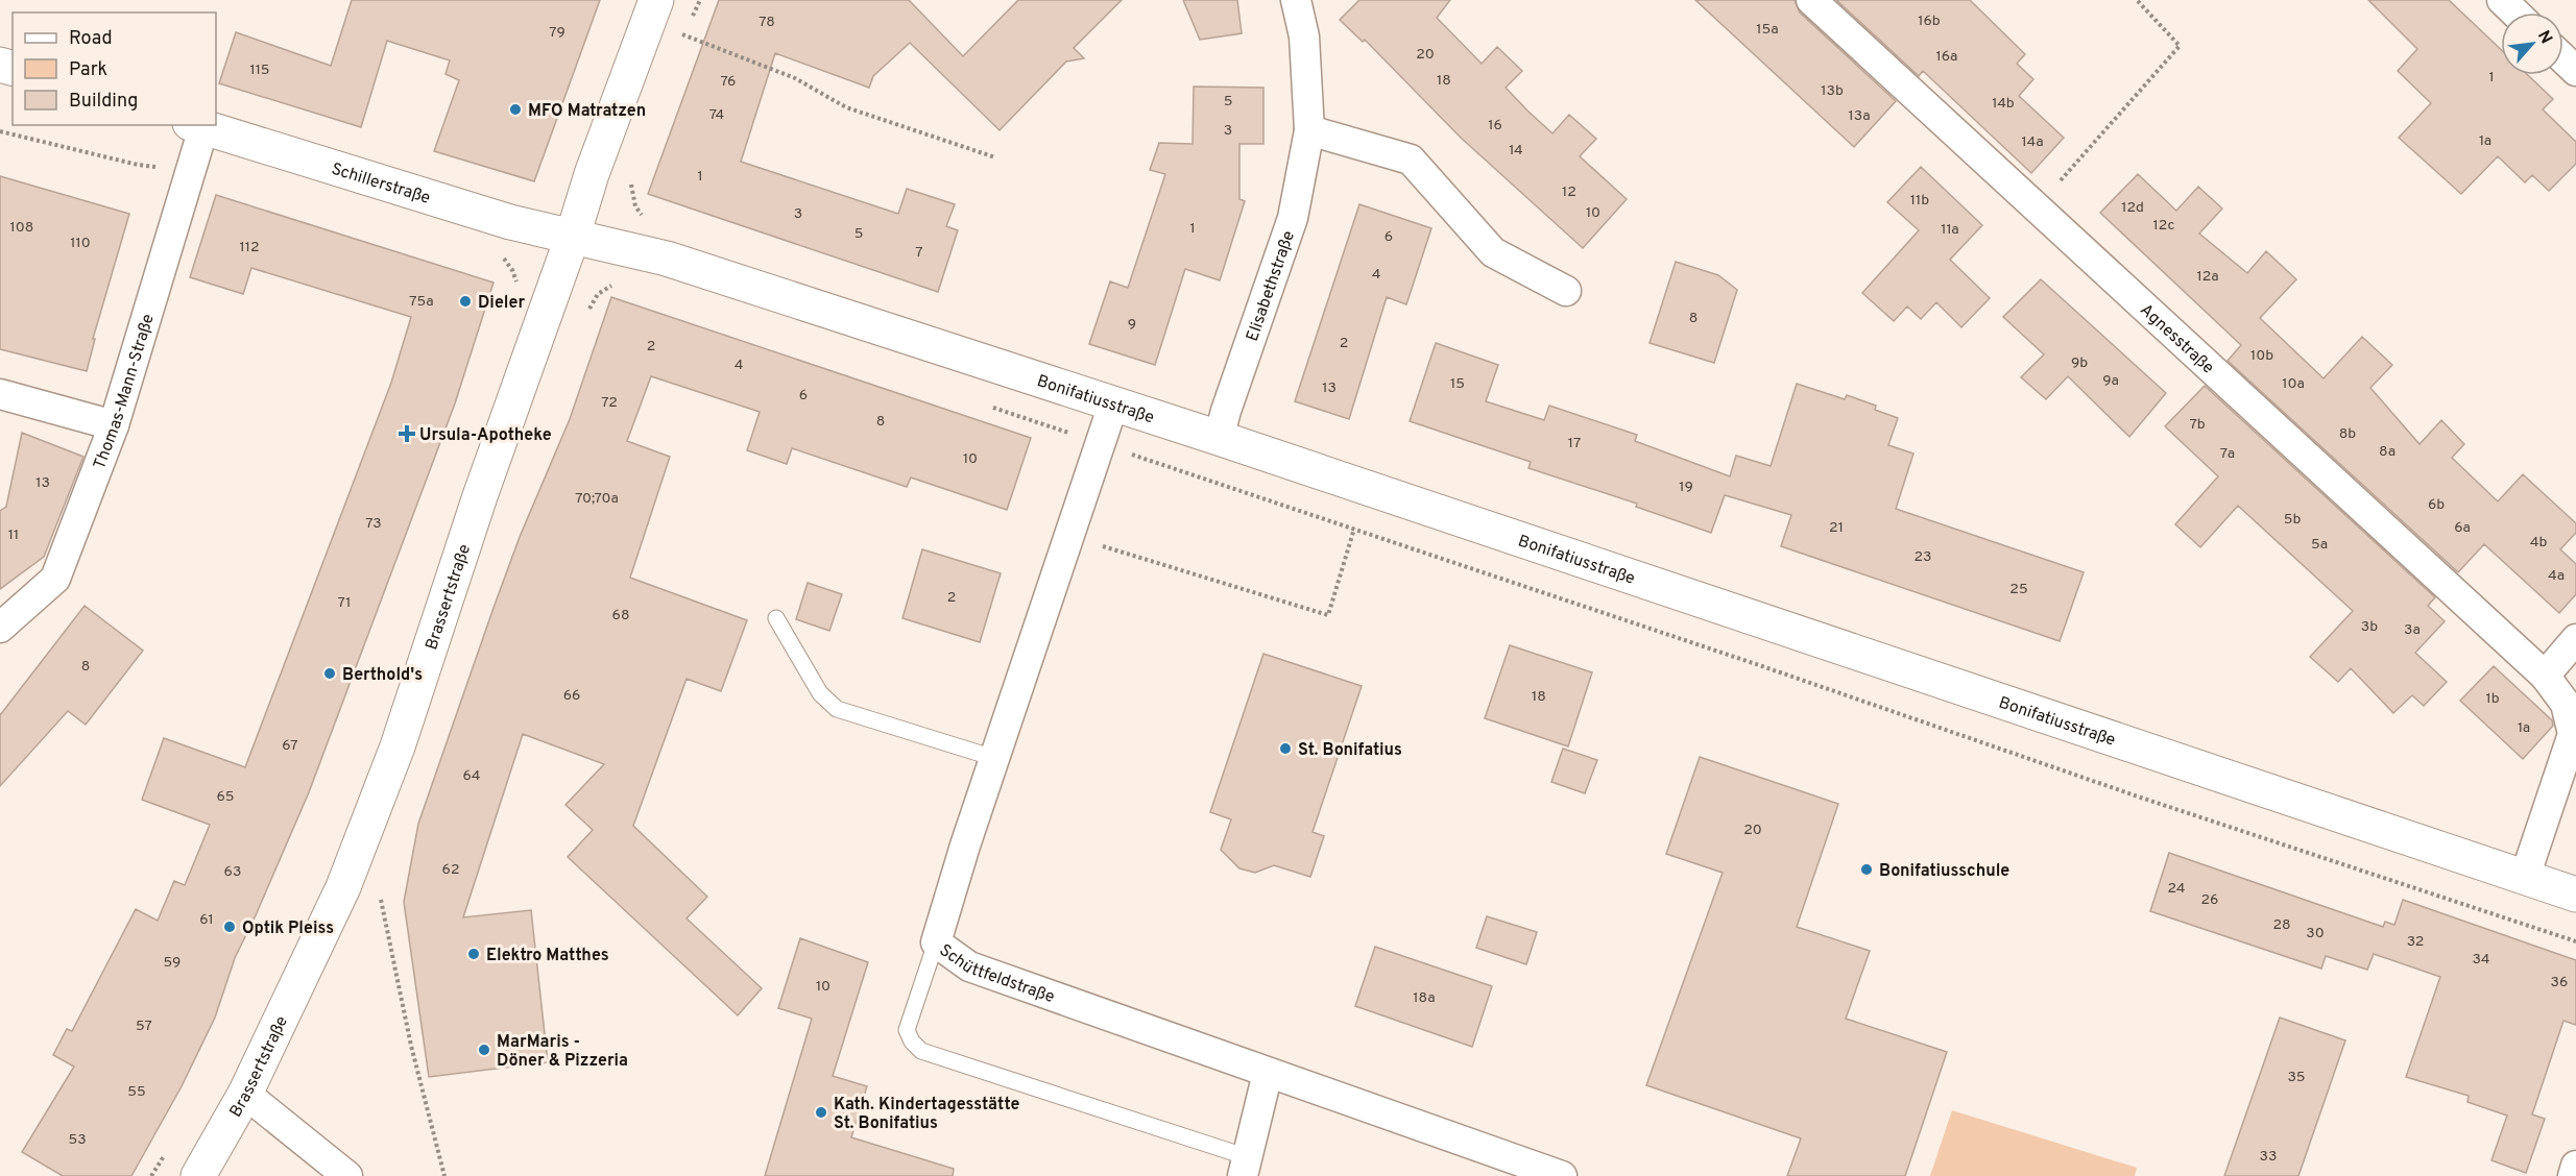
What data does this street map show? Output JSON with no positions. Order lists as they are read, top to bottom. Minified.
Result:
{"streets":{"street":["Schillerstraße","Elisabethstraße","Agnesstraße","Thomas-Mann-Straße","Bonifatiusstraße","Brassertstraße","Schüttfeldstraße"]},"crossings":[["Schillerstraße","Thomas-Mann-Straße"],["Schillerstraße","Bonifatiusstraße"],["Schillerstraße","Brassertstraße"],["Elisabethstraße","Bonifatiusstraße"],["Agnesstraße","Bonifatiusstraße"],["Bonifatiusstraße","Brassertstraße"],["Bonifatiusstraße","Schüttfeldstraße"]],"places":{"other":["MFO Matratzen","Dieler","Berthold's","St. Bonifatius","Bonifatiusschule","Optik Pleiss","Elektro Matthes","MarMaris - Döner & Pizzeria","Kath. Kindertagesstätte St. Bonifatius"],"health":["Ursula-Apotheke"]},"house_numbers":["16b","78","15a","79","20","16a","115","1","18","76","13b","5","14b","74","13a","16","3","1a","14a","14","1","12","11b","12d","10","3","12c","108","1","11a","5","6","110","112","7","4","12a","75a","8","9","2","2","10b","9b","4","9a","15","10a","13","6","72","8","7b","8b","17","8a","7a","10","13","19","70;70a","6b","5b","73","21","6a","11","4b","5a","23","4a","25","2","71","68","3b","3a","8","66","18","1b","1a","67","64","65","20","62","63","24","26","61","28","30","32","34","59","36","10","18a","57","35","55","53","33"],"legend":["Road","Park","Building"],"north":"top right"}
